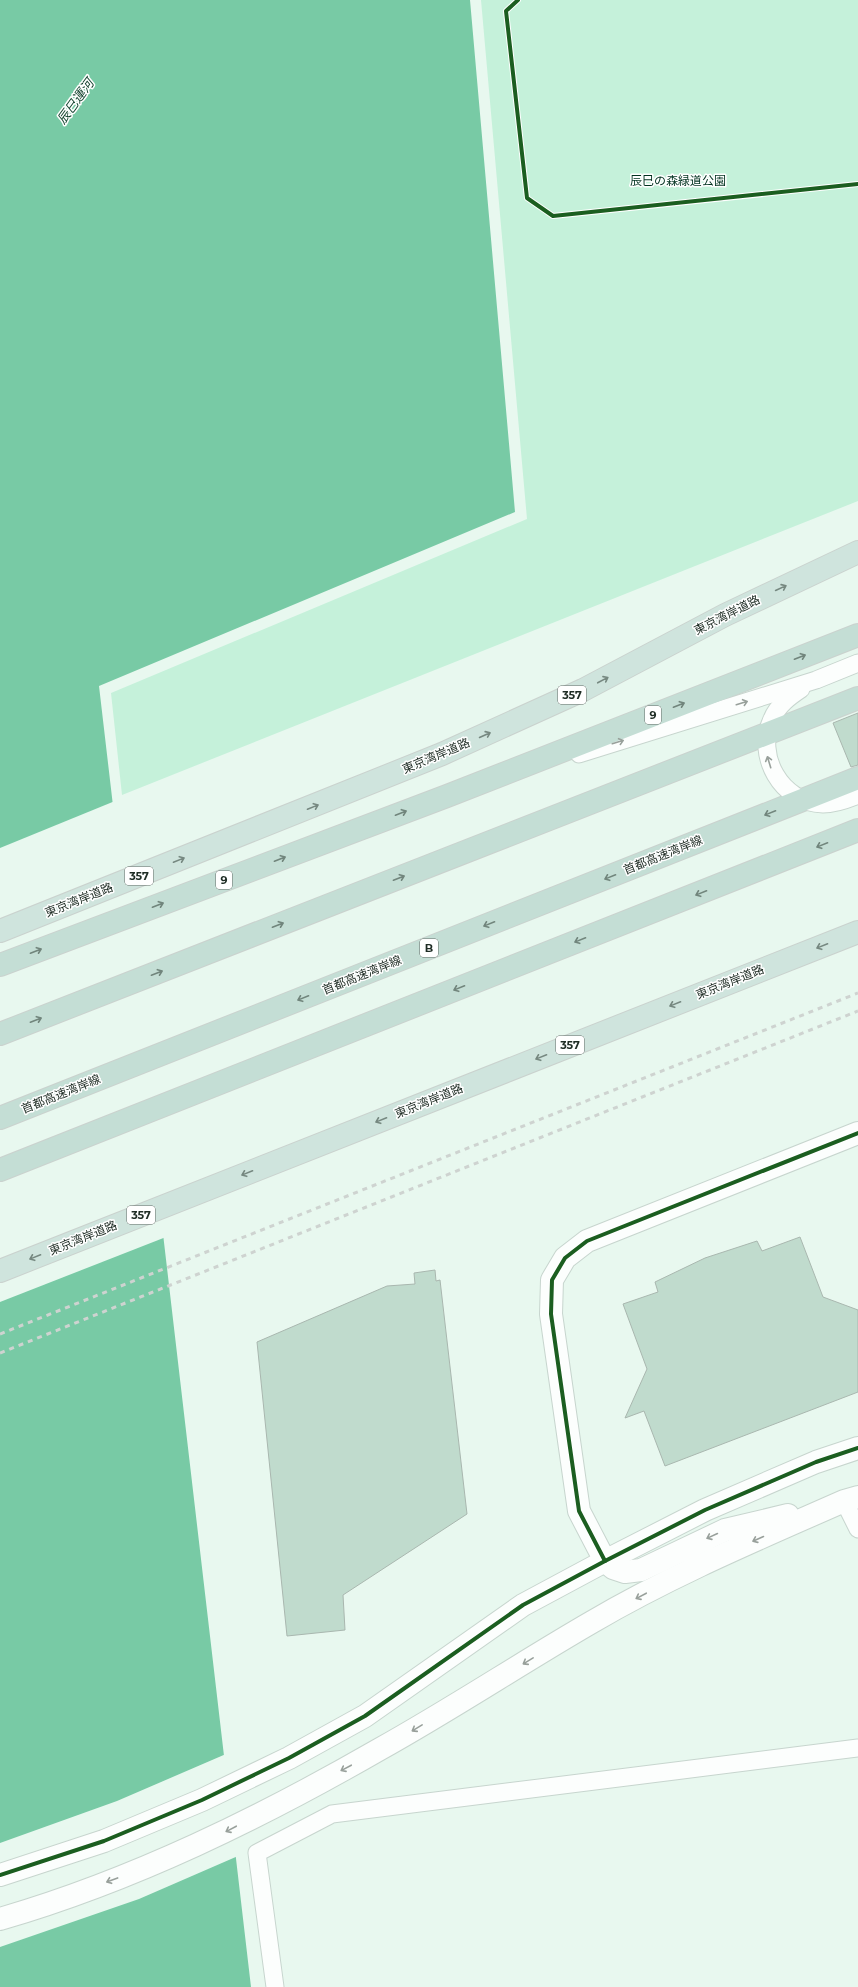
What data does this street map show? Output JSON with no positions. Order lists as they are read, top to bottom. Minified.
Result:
{"streets":{"highway":["東京湾岸道路","357","9","首都高速湾岸線","B"]},"water":["辰巳運河"],"parks":["辰巳の森緑道公園"]}
